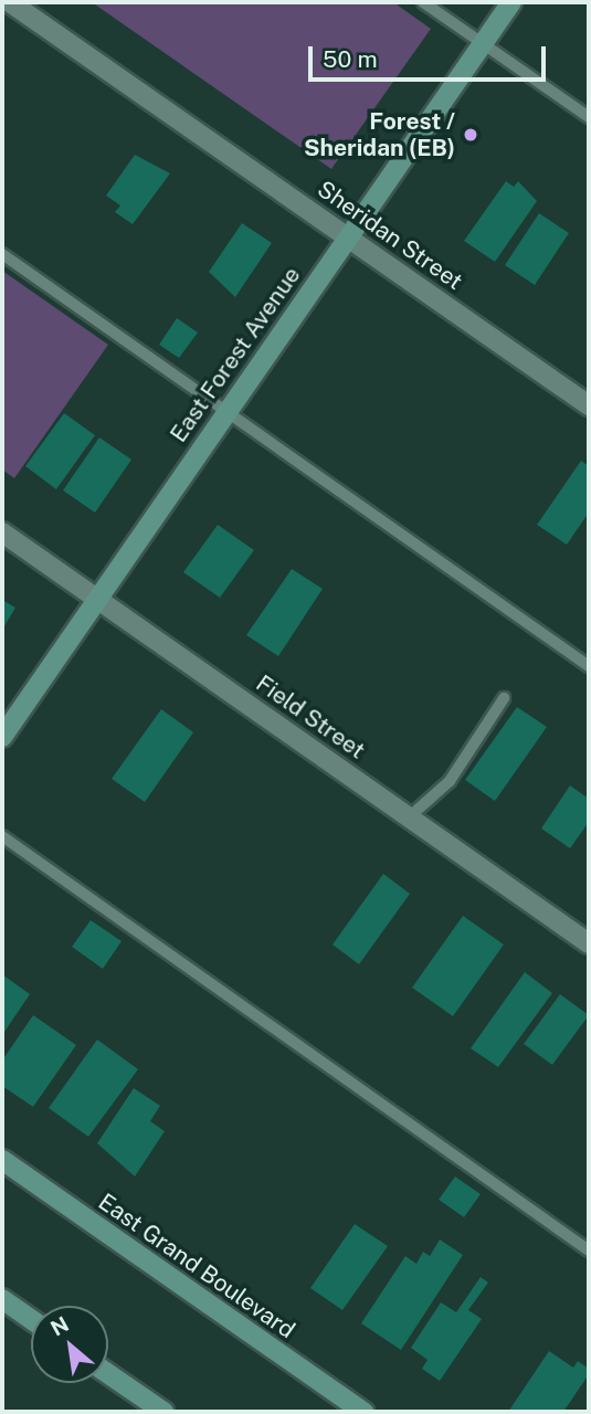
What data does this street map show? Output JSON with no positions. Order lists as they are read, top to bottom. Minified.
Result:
{"streets":{"main road":["East Forest Avenue","East Grand Boulevard"],"street":["Sheridan Street","Field Street"]},"crossings":[["Sheridan Street","East Forest Avenue"],["East Forest Avenue","Field Street"]],"places":["Forest / Sheridan (EB)"],"scale_bar":"50 m","north":"top left"}
